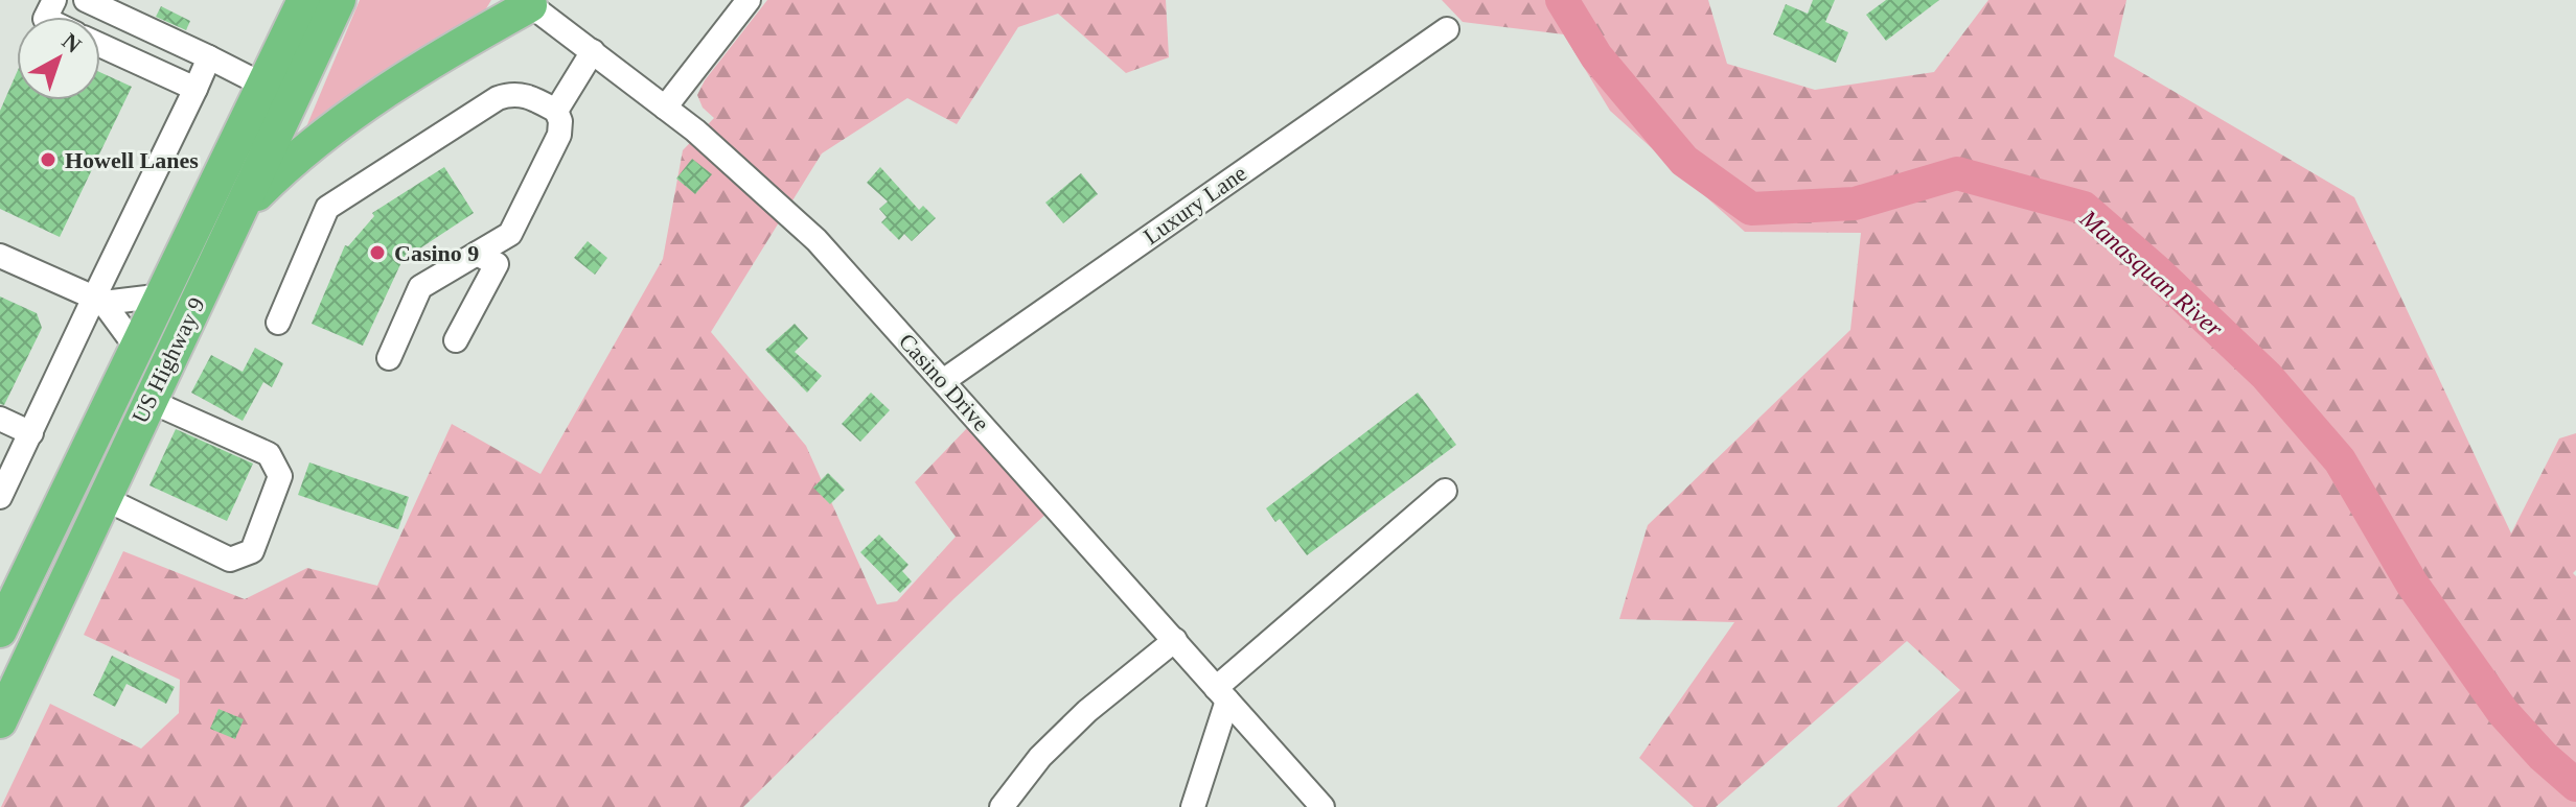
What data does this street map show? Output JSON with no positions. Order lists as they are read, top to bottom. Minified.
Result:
{"streets":{"highway":["US Highway 9"],"street":["Luxury Lane","Casino Drive"]},"crossings":[["Luxury Lane","Casino Drive"]],"water":["Manasquan River"],"places":["Howell Lanes","Casino 9"],"north":"top right"}
